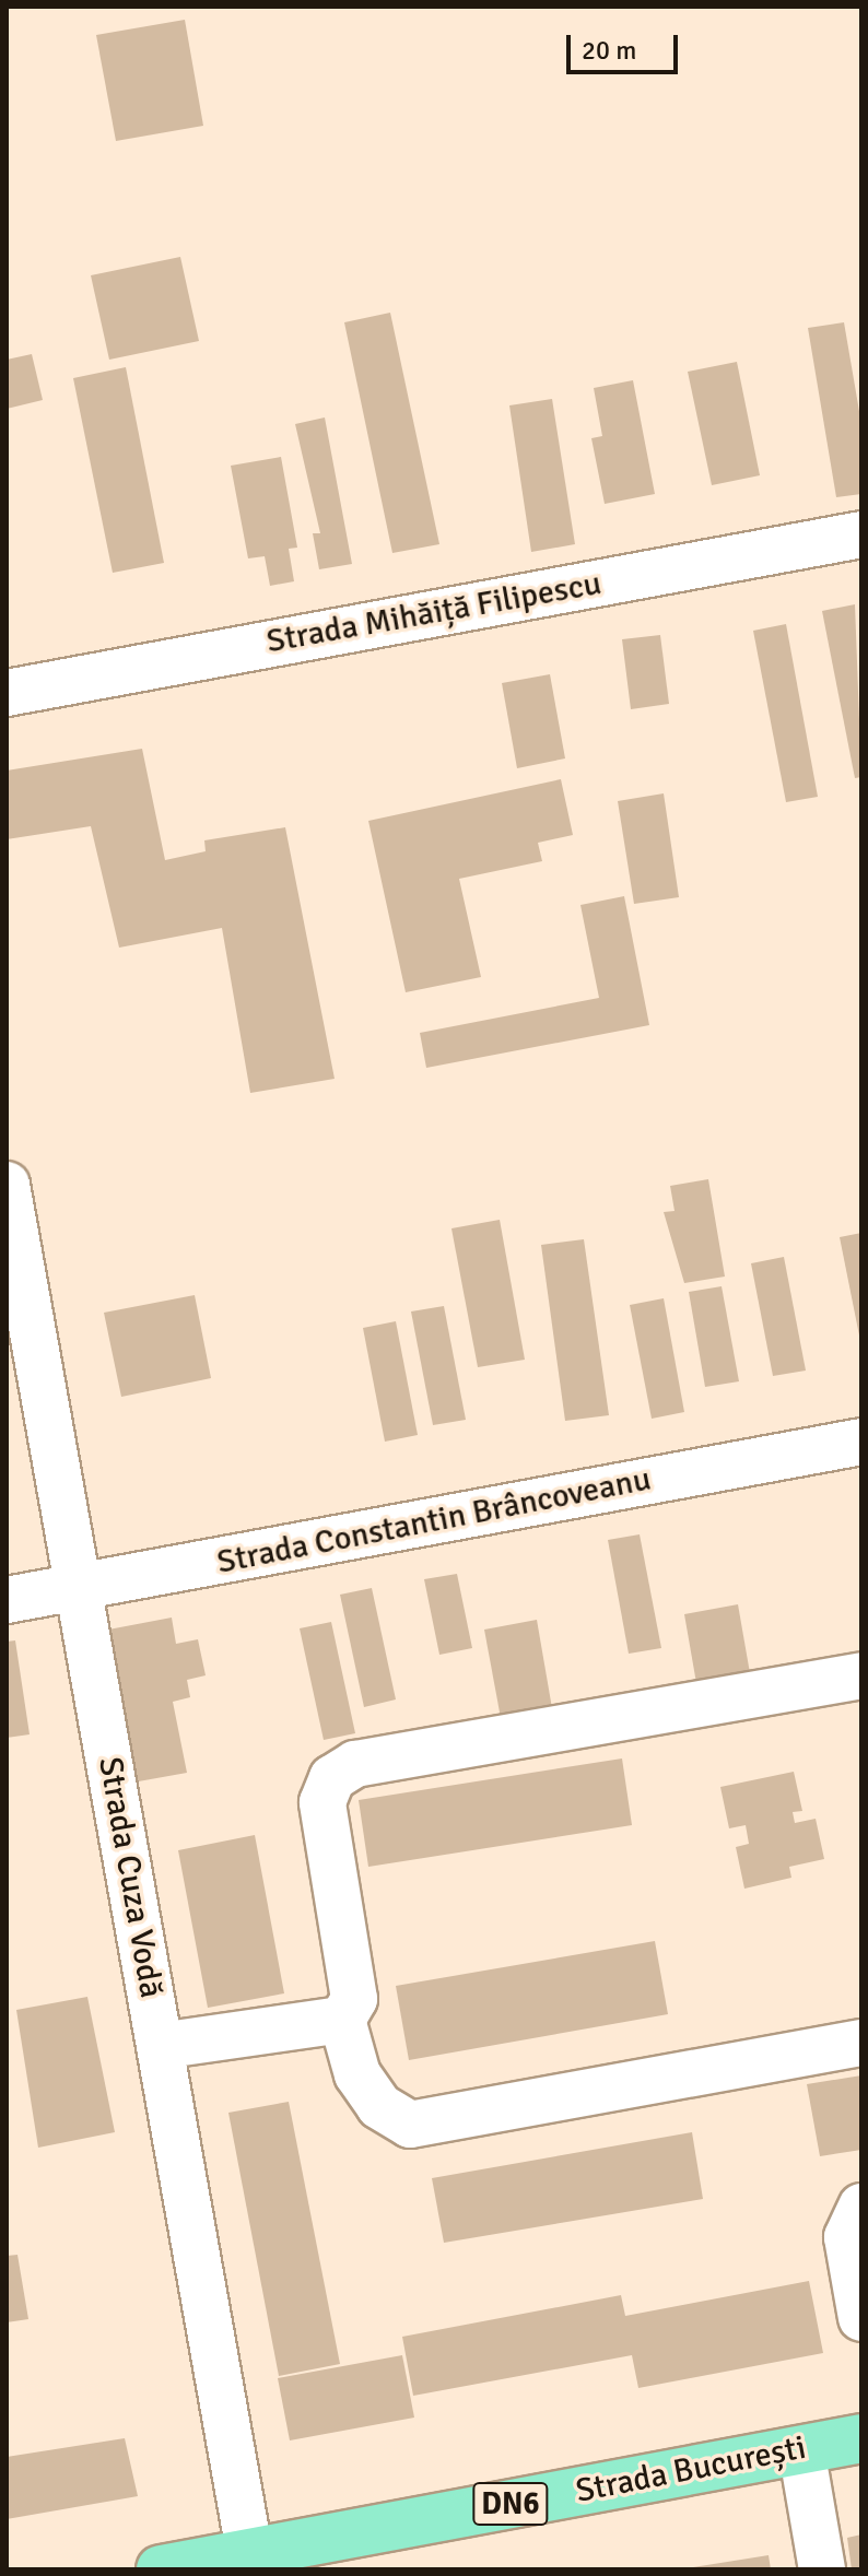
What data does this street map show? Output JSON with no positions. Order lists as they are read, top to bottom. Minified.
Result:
{"streets":{"main road":["Strada București","DN6"],"street":["Strada Mihăiță Filipescu","Strada Constantin Brâncoveanu","Strada Cuza Vodă"]},"crossings":[["Strada Constantin Brâncoveanu","Strada Cuza Vodă"],["Strada Cuza Vodă","Strada București"]],"scale_bar":"20 m"}
